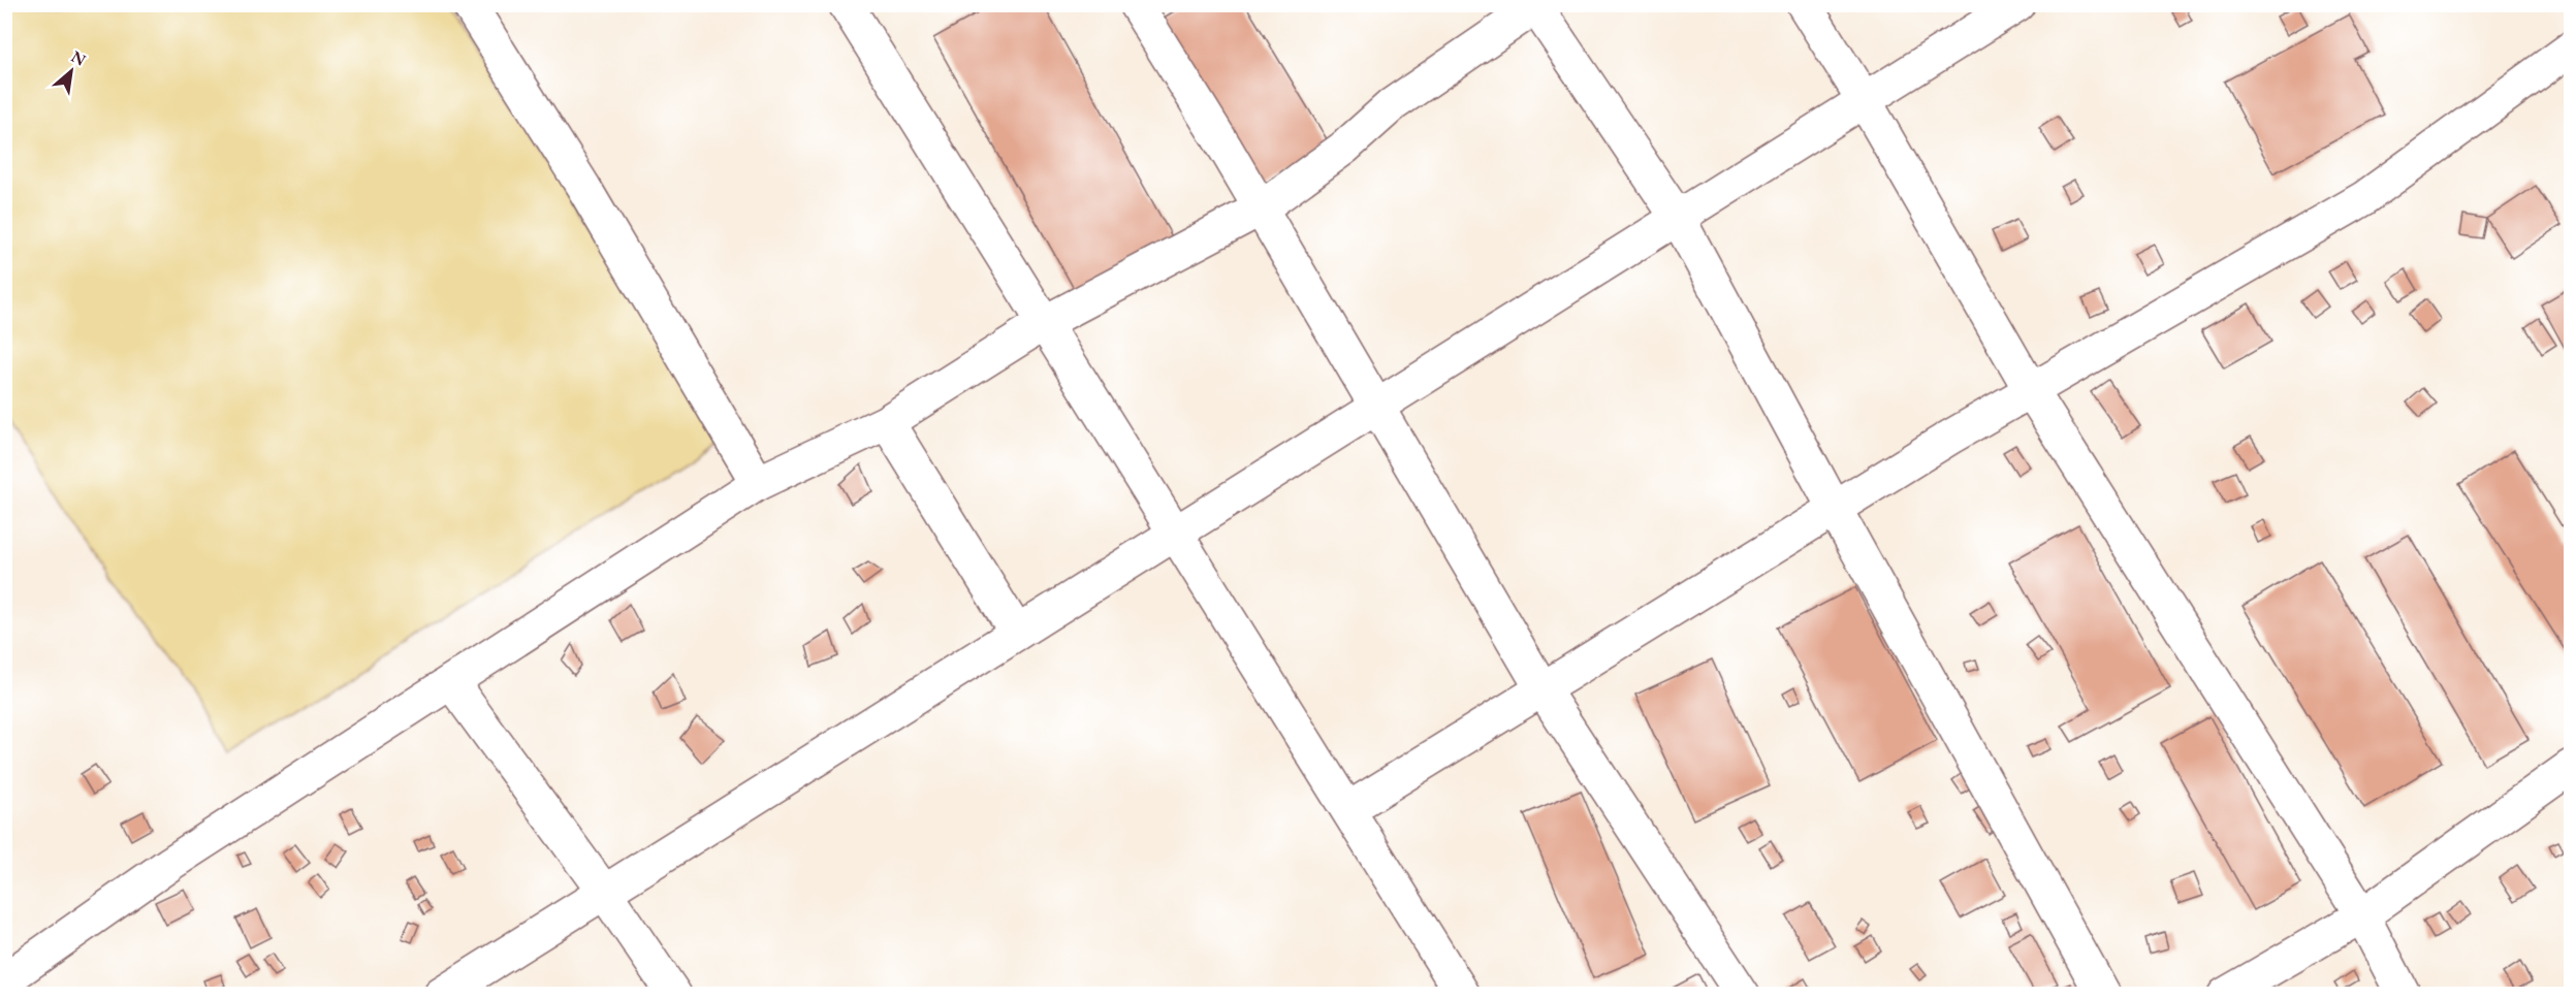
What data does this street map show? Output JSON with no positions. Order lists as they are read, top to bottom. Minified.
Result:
{"north":"top right"}
